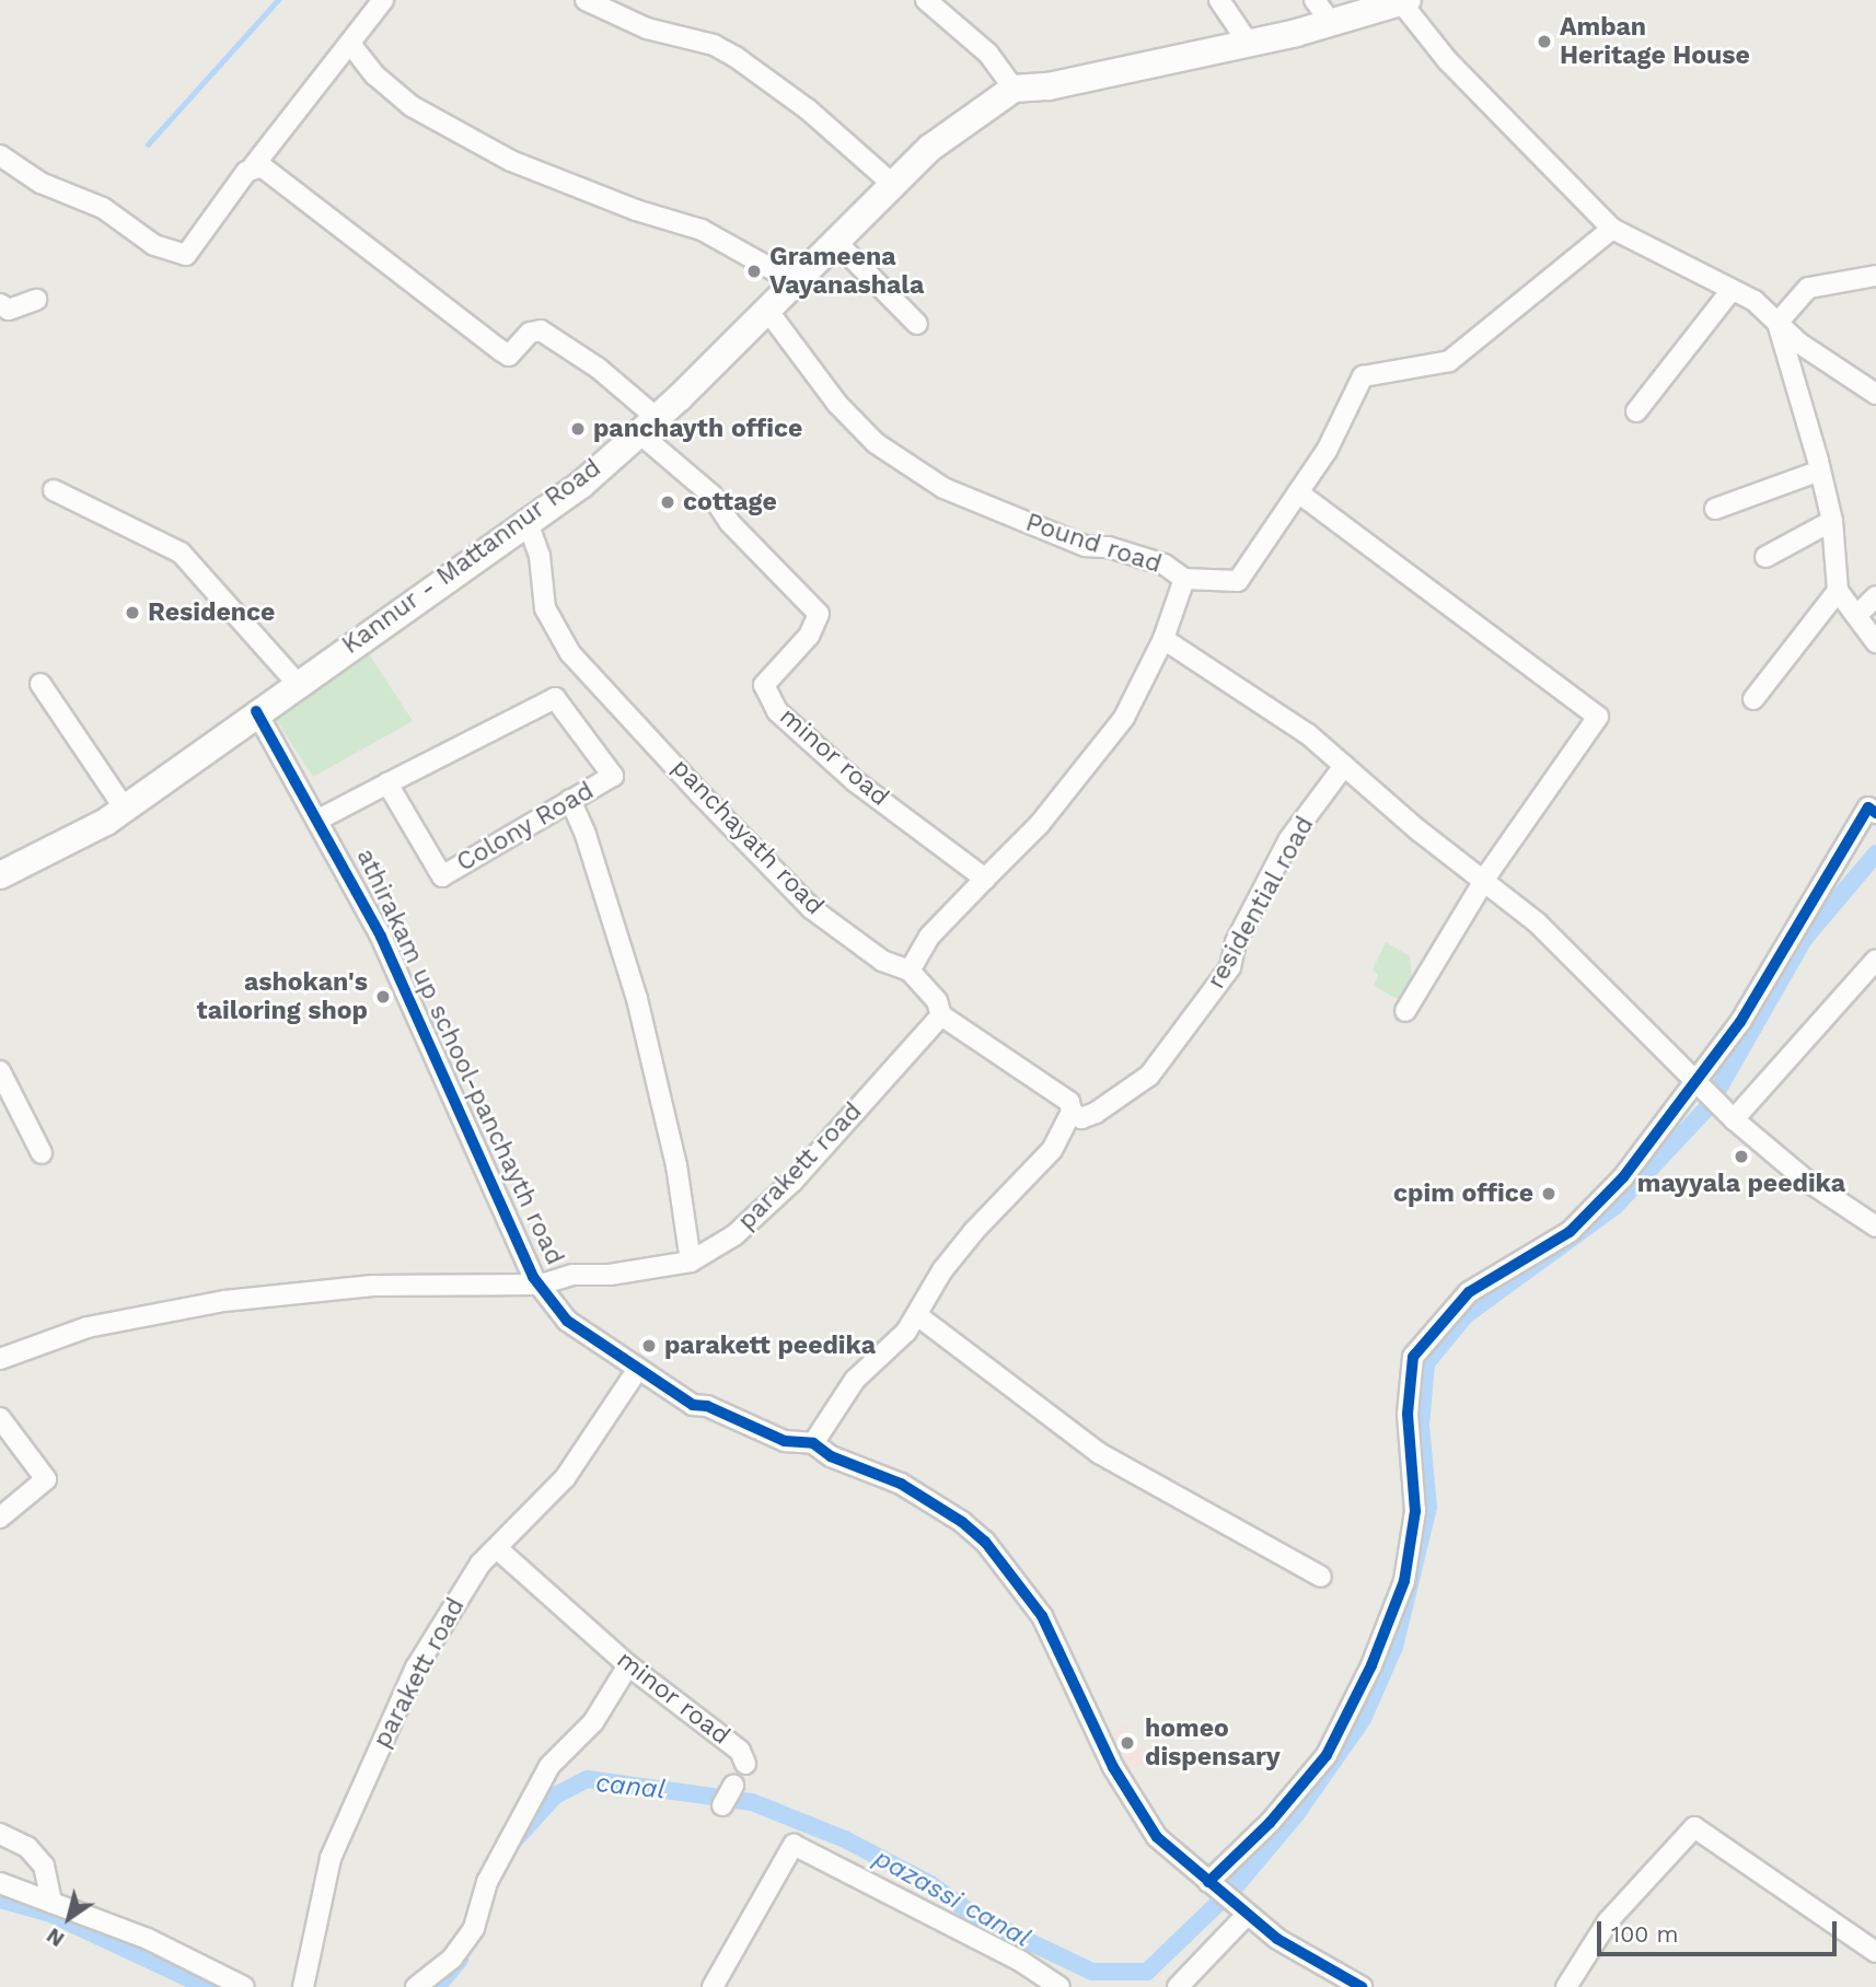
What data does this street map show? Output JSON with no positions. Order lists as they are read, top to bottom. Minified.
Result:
{"streets":{"main road":["Kannur - Mattannur Road"],"street":["Pound road","minor road","Colony Road","panchayath road","residential road","athirakam up school-panchayth road","parakett road"]},"crossings":[["Pound road","Kannur - Mattannur Road"],["Pound road","minor road"],["Kannur - Mattannur Road","minor road"],["Kannur - Mattannur Road","panchayath road"],["Kannur - Mattannur Road","athirakam up school-panchayth road"],["minor road","parakett road"],["Colony Road","athirakam up school-panchayth road"],["panchayath road","residential road"],["panchayath road","parakett road"],["athirakam up school-panchayth road","parakett road"]],"water":["canal","pazassi canal"],"places":["Amban Heritage House","Grameena Vayanashala","panchayth office","cottage","Residence","ashokan's tailoring shop","mayyala peedika","cpim office","parakett peedika","homeo dispensary"],"scale_bar":"100 m","north":"bottom left"}
